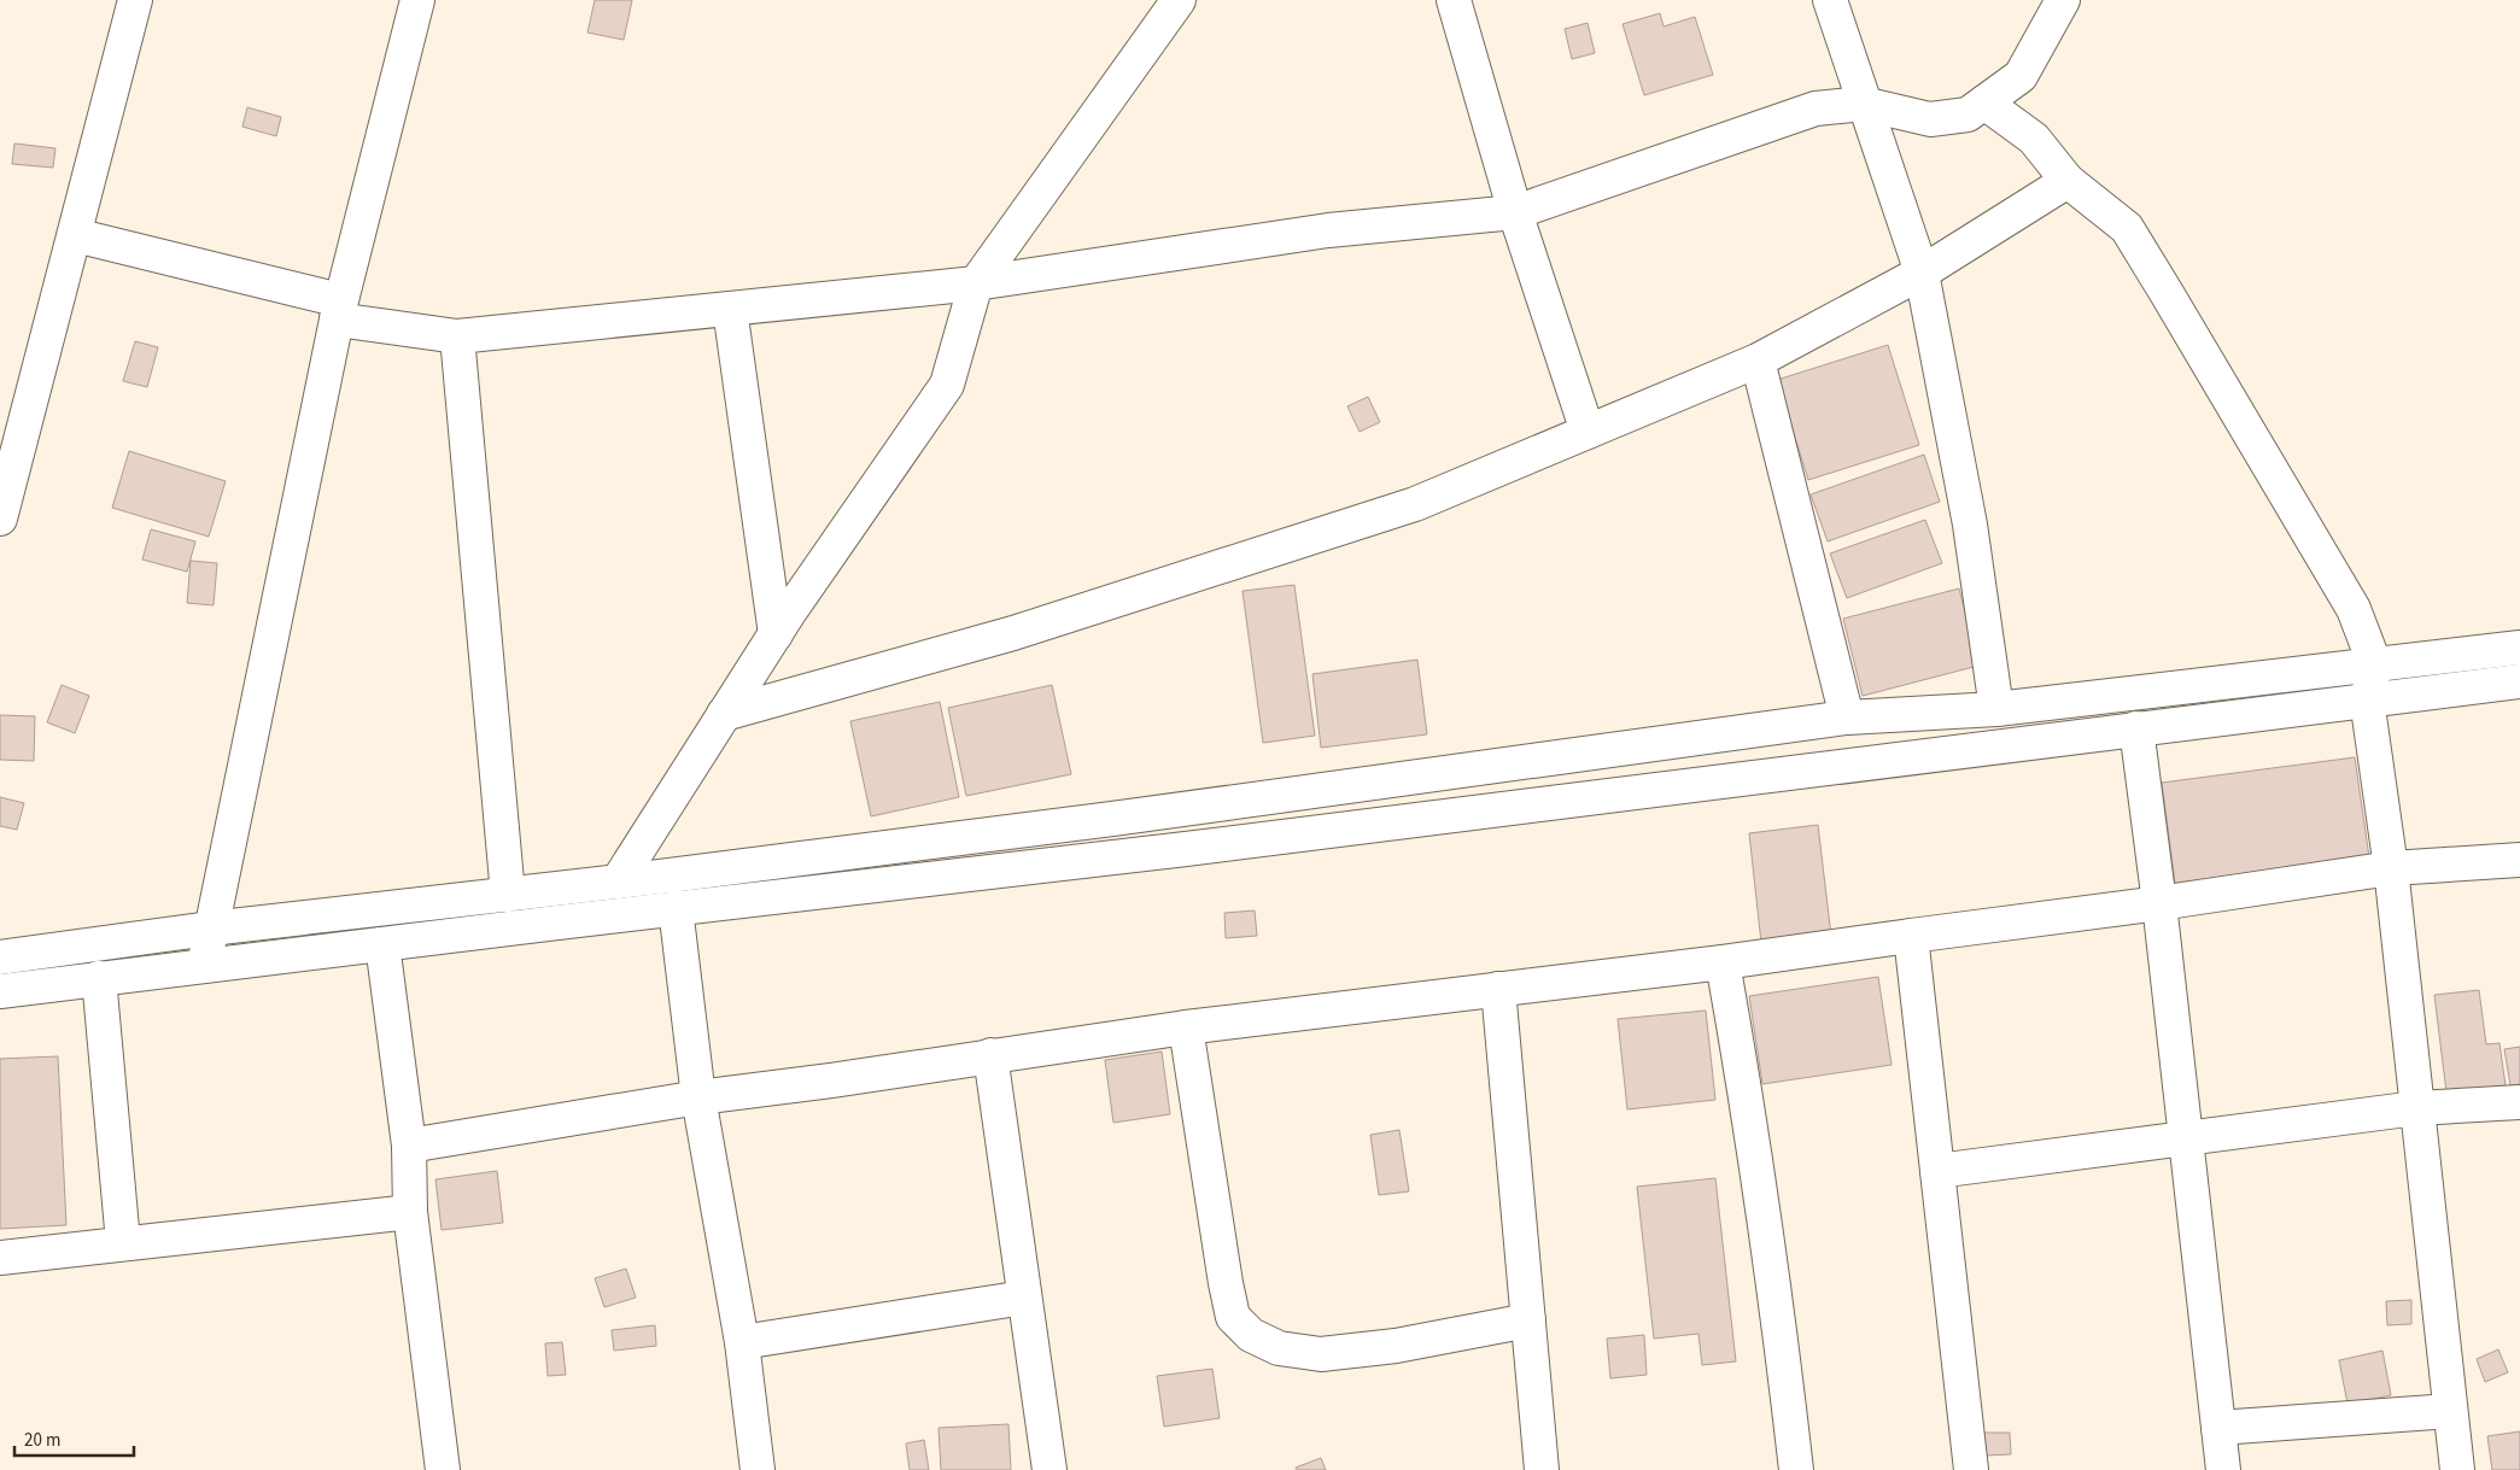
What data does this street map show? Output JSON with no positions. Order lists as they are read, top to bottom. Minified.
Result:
{"scale_bar":"20 m"}
